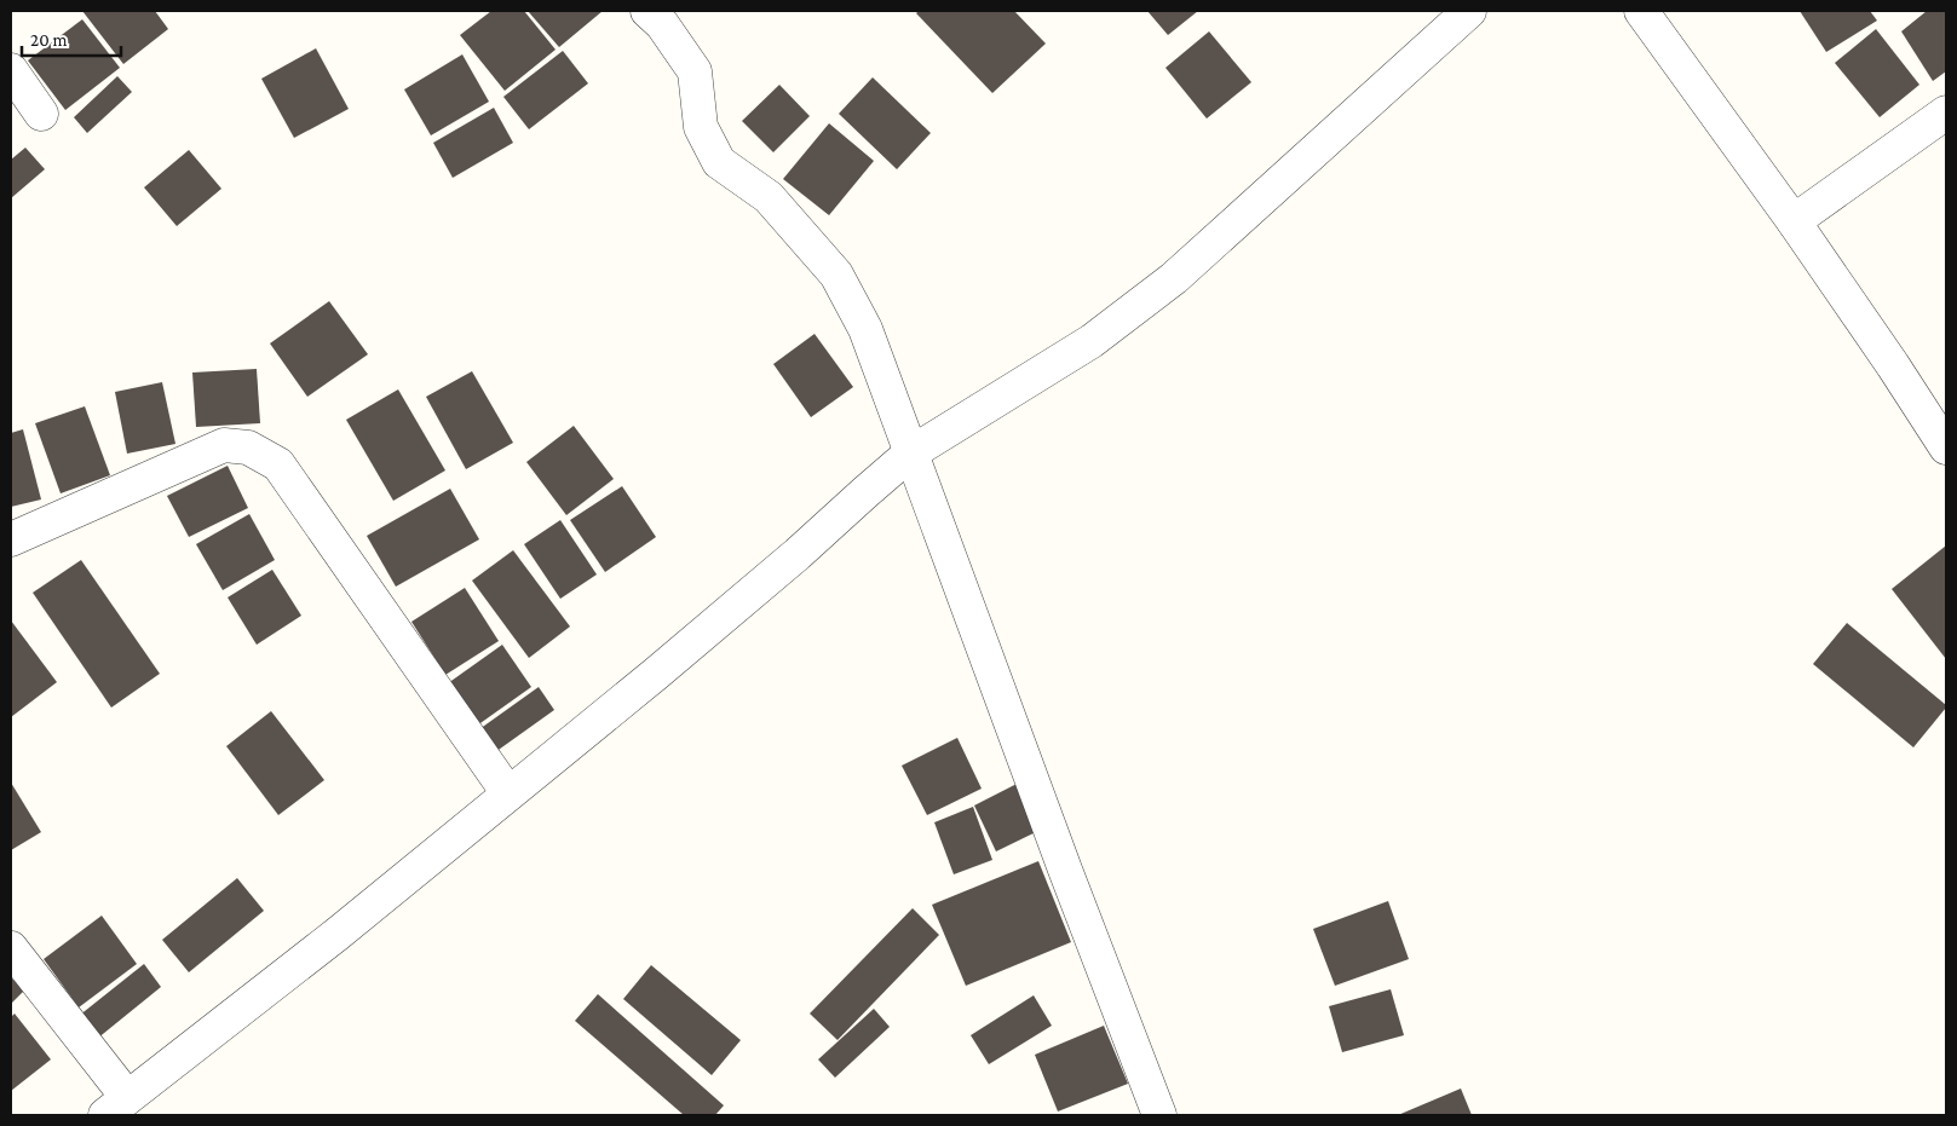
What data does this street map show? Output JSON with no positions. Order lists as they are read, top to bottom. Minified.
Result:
{"scale_bar":"20 m"}
